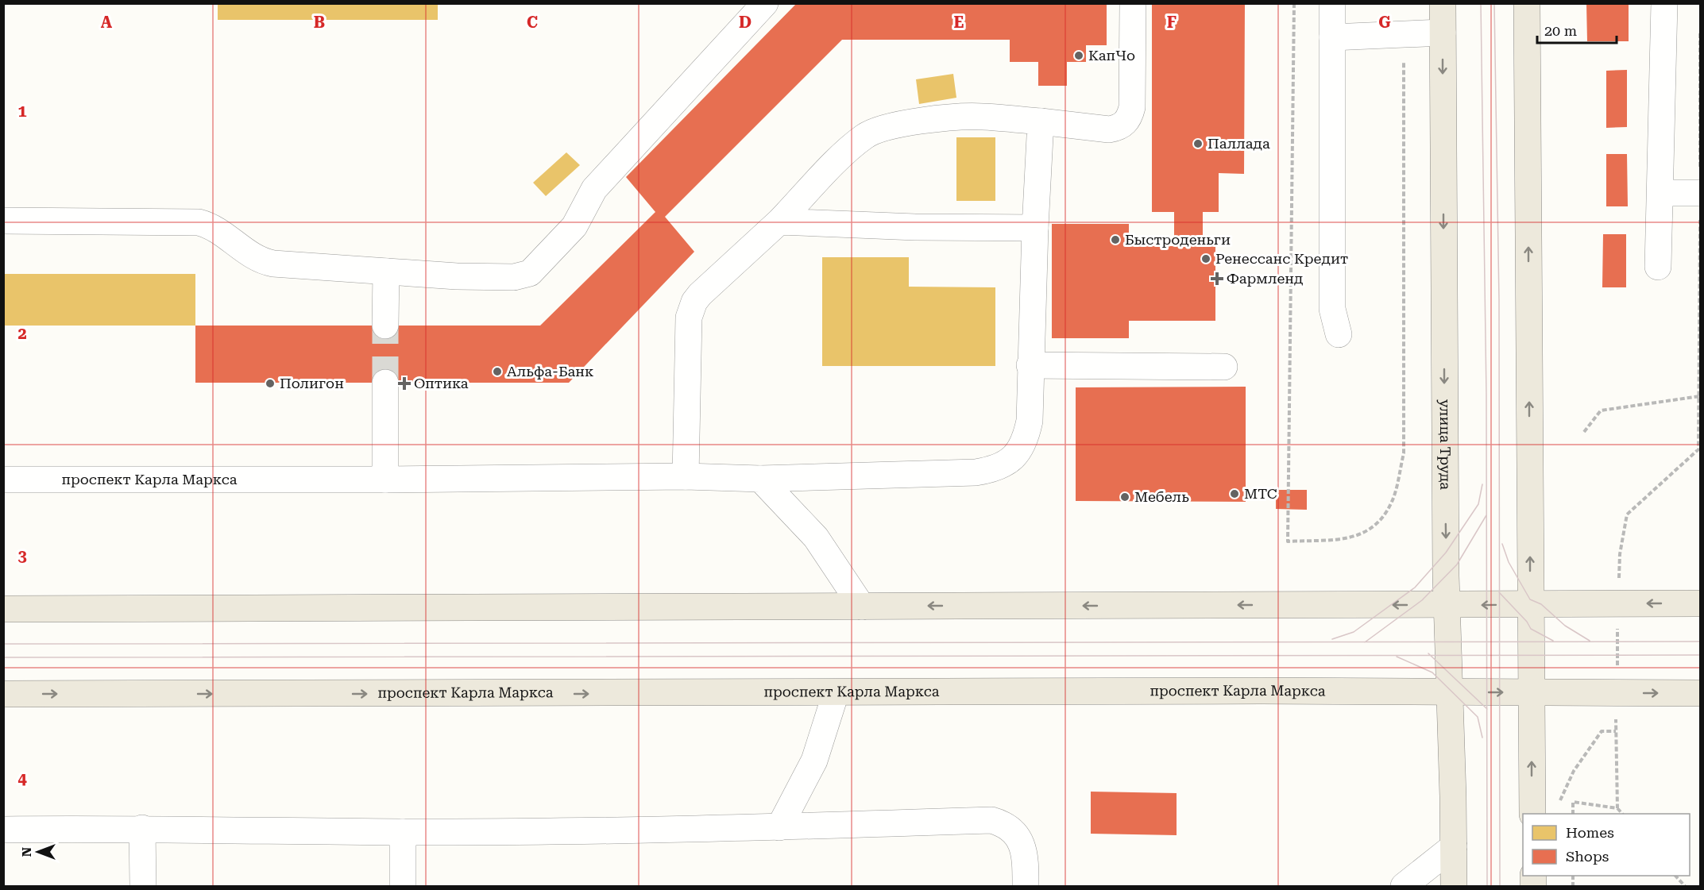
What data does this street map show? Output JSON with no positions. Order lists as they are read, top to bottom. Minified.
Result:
{"streets":{"main road":["улица Труда","проспект Карла Маркса"]},"crossings":[["улица Труда","проспект Карла Маркса"]],"places":{"other":["КапЧо","Паллада","Быстроденьги","Ренессанс Кредит","Альфа-Банк","Полигон","МТС","Мебель"],"health":["Фармленд","Оптика"]},"legend":["Homes","Shops"],"scale_bar":"20 m","north":"left","grid":{"columns":["A","B","C","D","E","F","G"],"rows":["1","2","3","4"]}}
